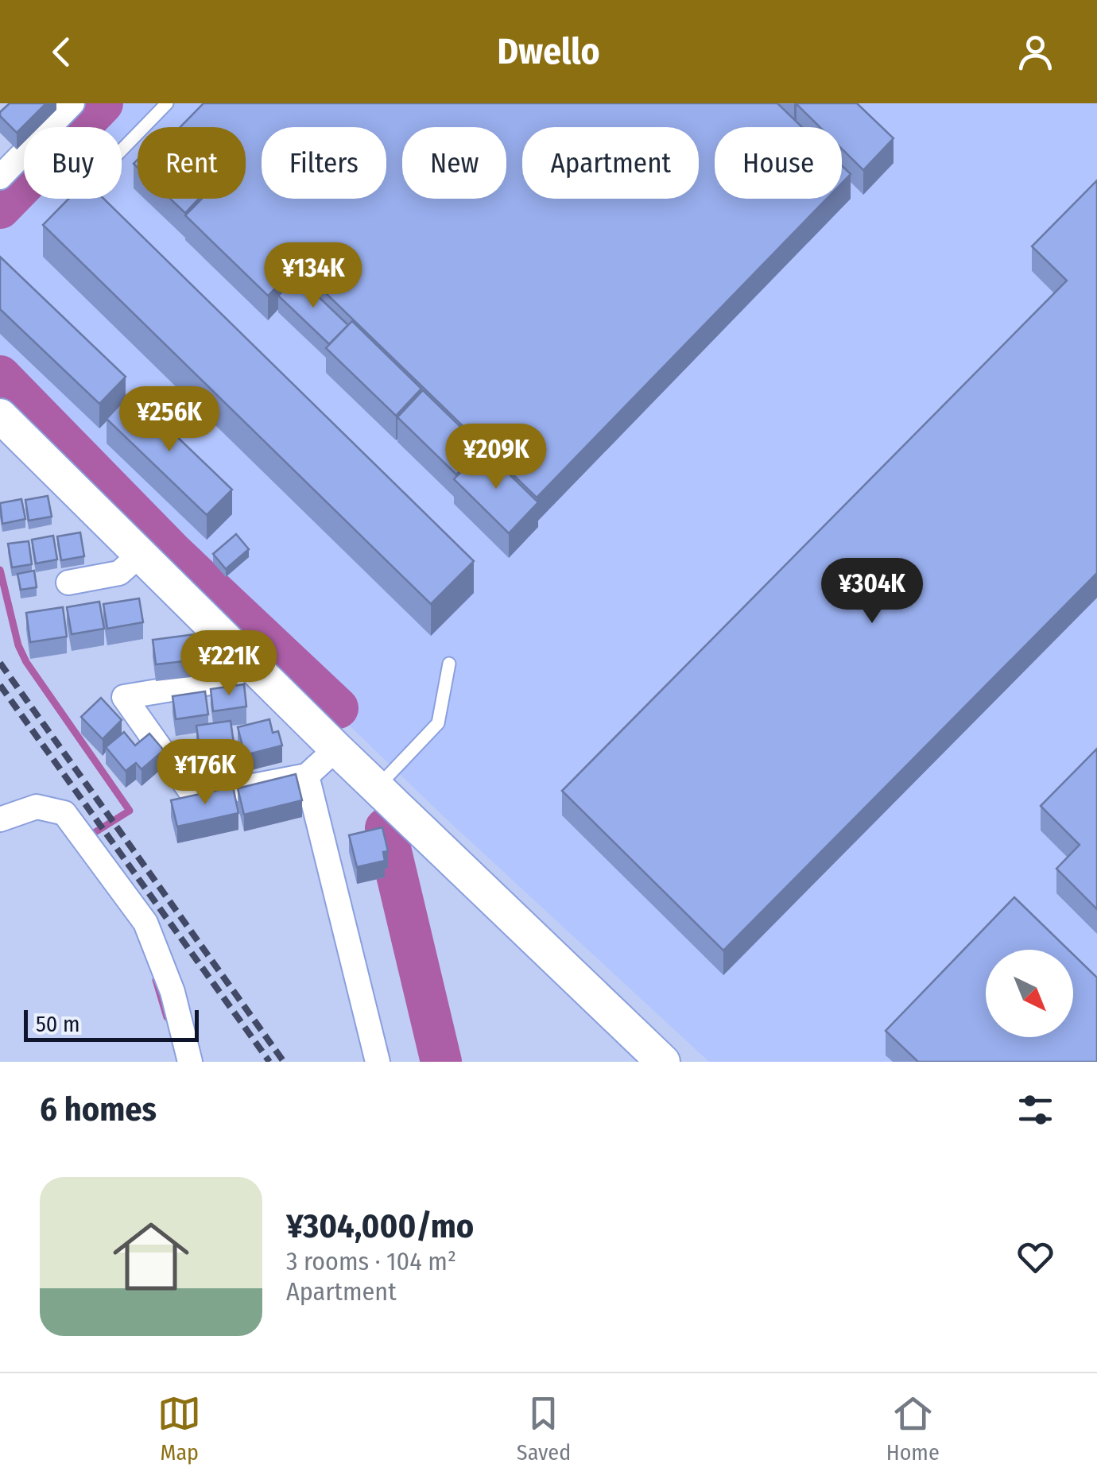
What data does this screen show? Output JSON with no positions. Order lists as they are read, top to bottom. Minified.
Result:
{"scale_bar":"50 m","north":"bottom right","page":{"header":"Dwello","chip":["Buy","Rent","Filters","New","Apartment","House"],"price":["¥134K","¥256K","¥209K","¥304K","¥221K","¥176K"],"scale":"50 m","heading":"6 homes","list":[{"name":"¥304,000/mo","note":"3 rooms · 104 m² · Apartment"}],"tabs":["Map","Saved","Home"]}}
